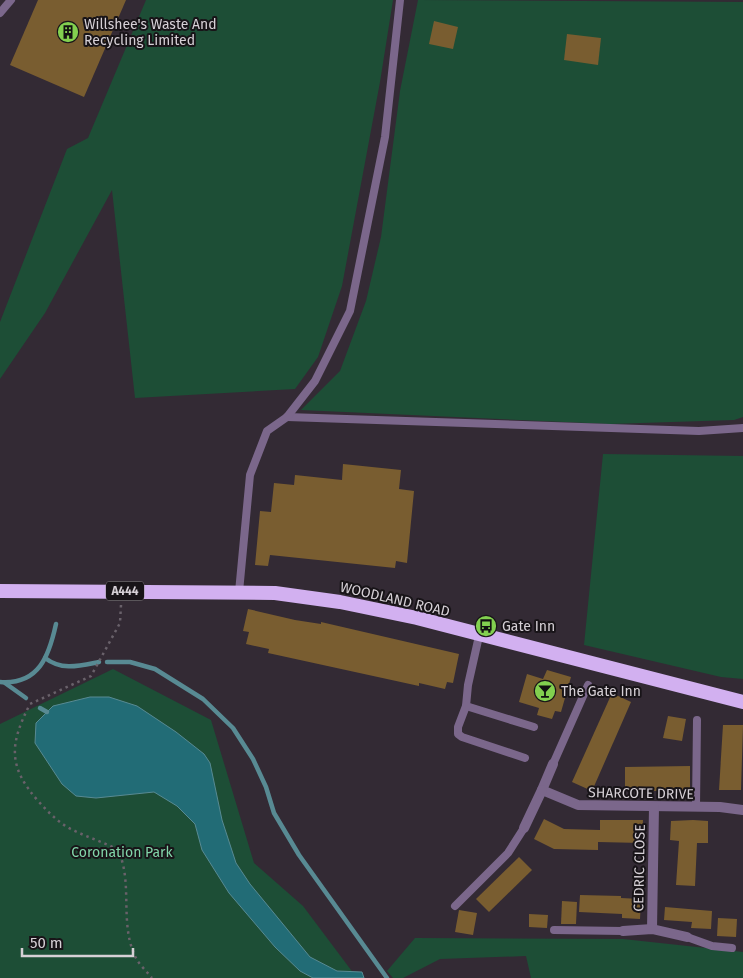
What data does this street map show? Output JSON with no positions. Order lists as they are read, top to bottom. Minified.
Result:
{"streets":{"highway":["A444","WOODLAND ROAD"],"street":["SHARCOTE DRIVE","CEDRIC CLOSE"]},"crossings":[["SHARCOTE DRIVE","CEDRIC CLOSE"]],"parks":["Coronation Park"],"places":{"building":["Willshee's Waste And Recycling Limited"],"bus stop":["Gate Inn"],"bar":["The Gate Inn"]},"scale_bar":"50 m"}
